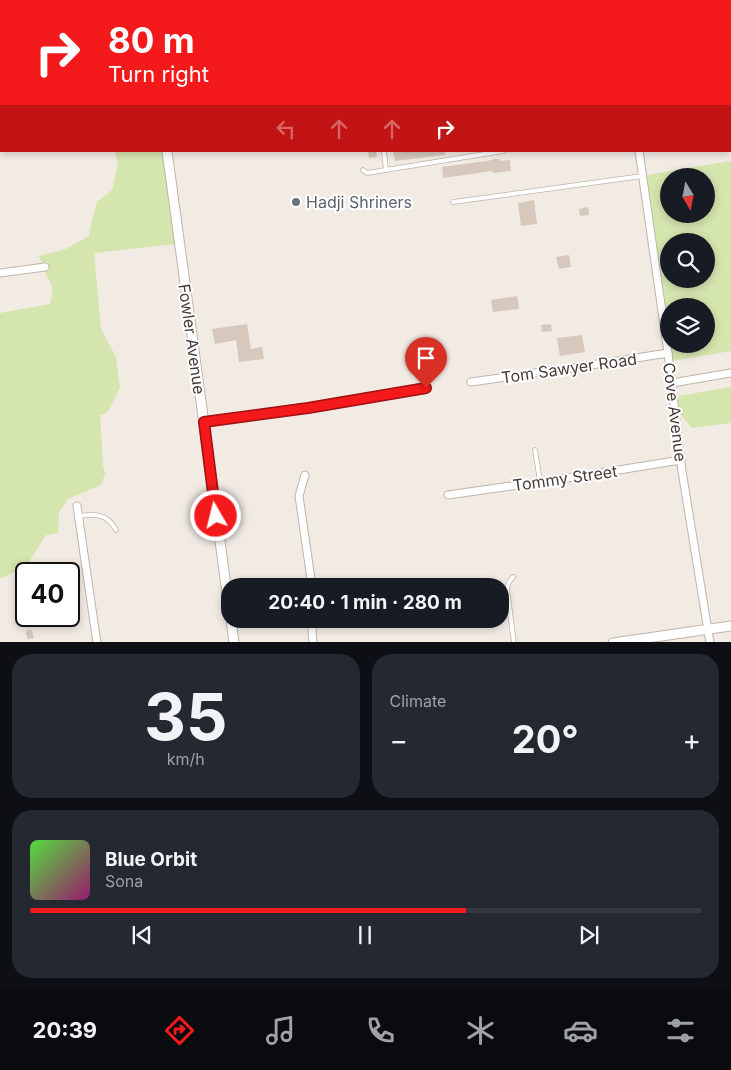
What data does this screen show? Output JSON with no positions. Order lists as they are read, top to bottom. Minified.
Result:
{"streets":{"street":["Fowler Avenue","Tom Sawyer Road","Cove Avenue","Tommy Street"]},"crossings":[["Tom Sawyer Road","Cove Avenue"],["Cove Avenue","Tommy Street"]],"places":["Hadji Shriners"],"north":"bottom","page":{"turn":["80 m","Turn right"],"limit":"40","trip":"20:40 · 1 min · 280 m","tile":[["35","km/h"],"Climate"],"heat":["−","20°","+"],"song":["Blue Orbit","Sona"],"tabs":"20:39"}}
